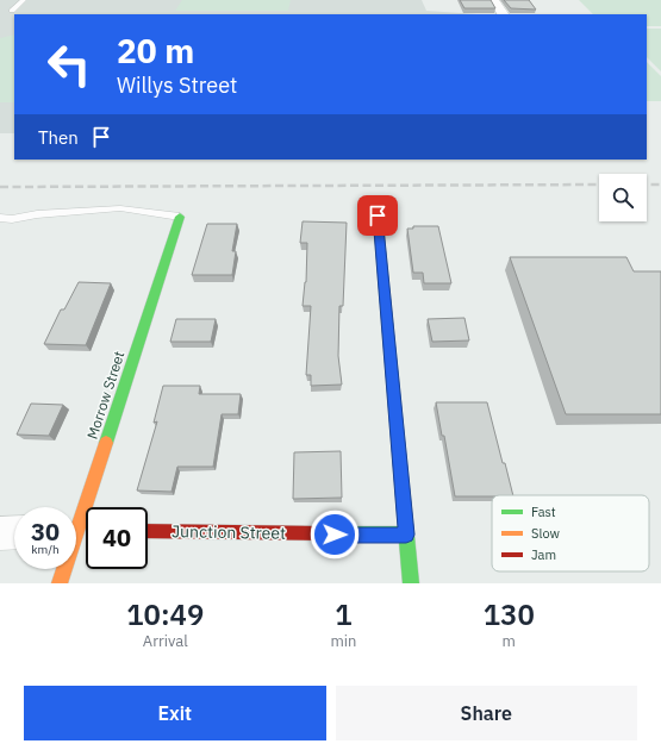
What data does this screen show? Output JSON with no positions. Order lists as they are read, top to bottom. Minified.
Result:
{"streets":{"street":["Morrow Street","Junction Street"]},"legend":["Fast","Slow","Jam"],"page":{"turn":["20 m","Willys Street"],"then":"Then","speed":"30 km/h","limit":"40","eta":["10:49","Arrival","1","min","130","m"],"buttons":["Exit","Share"]}}
